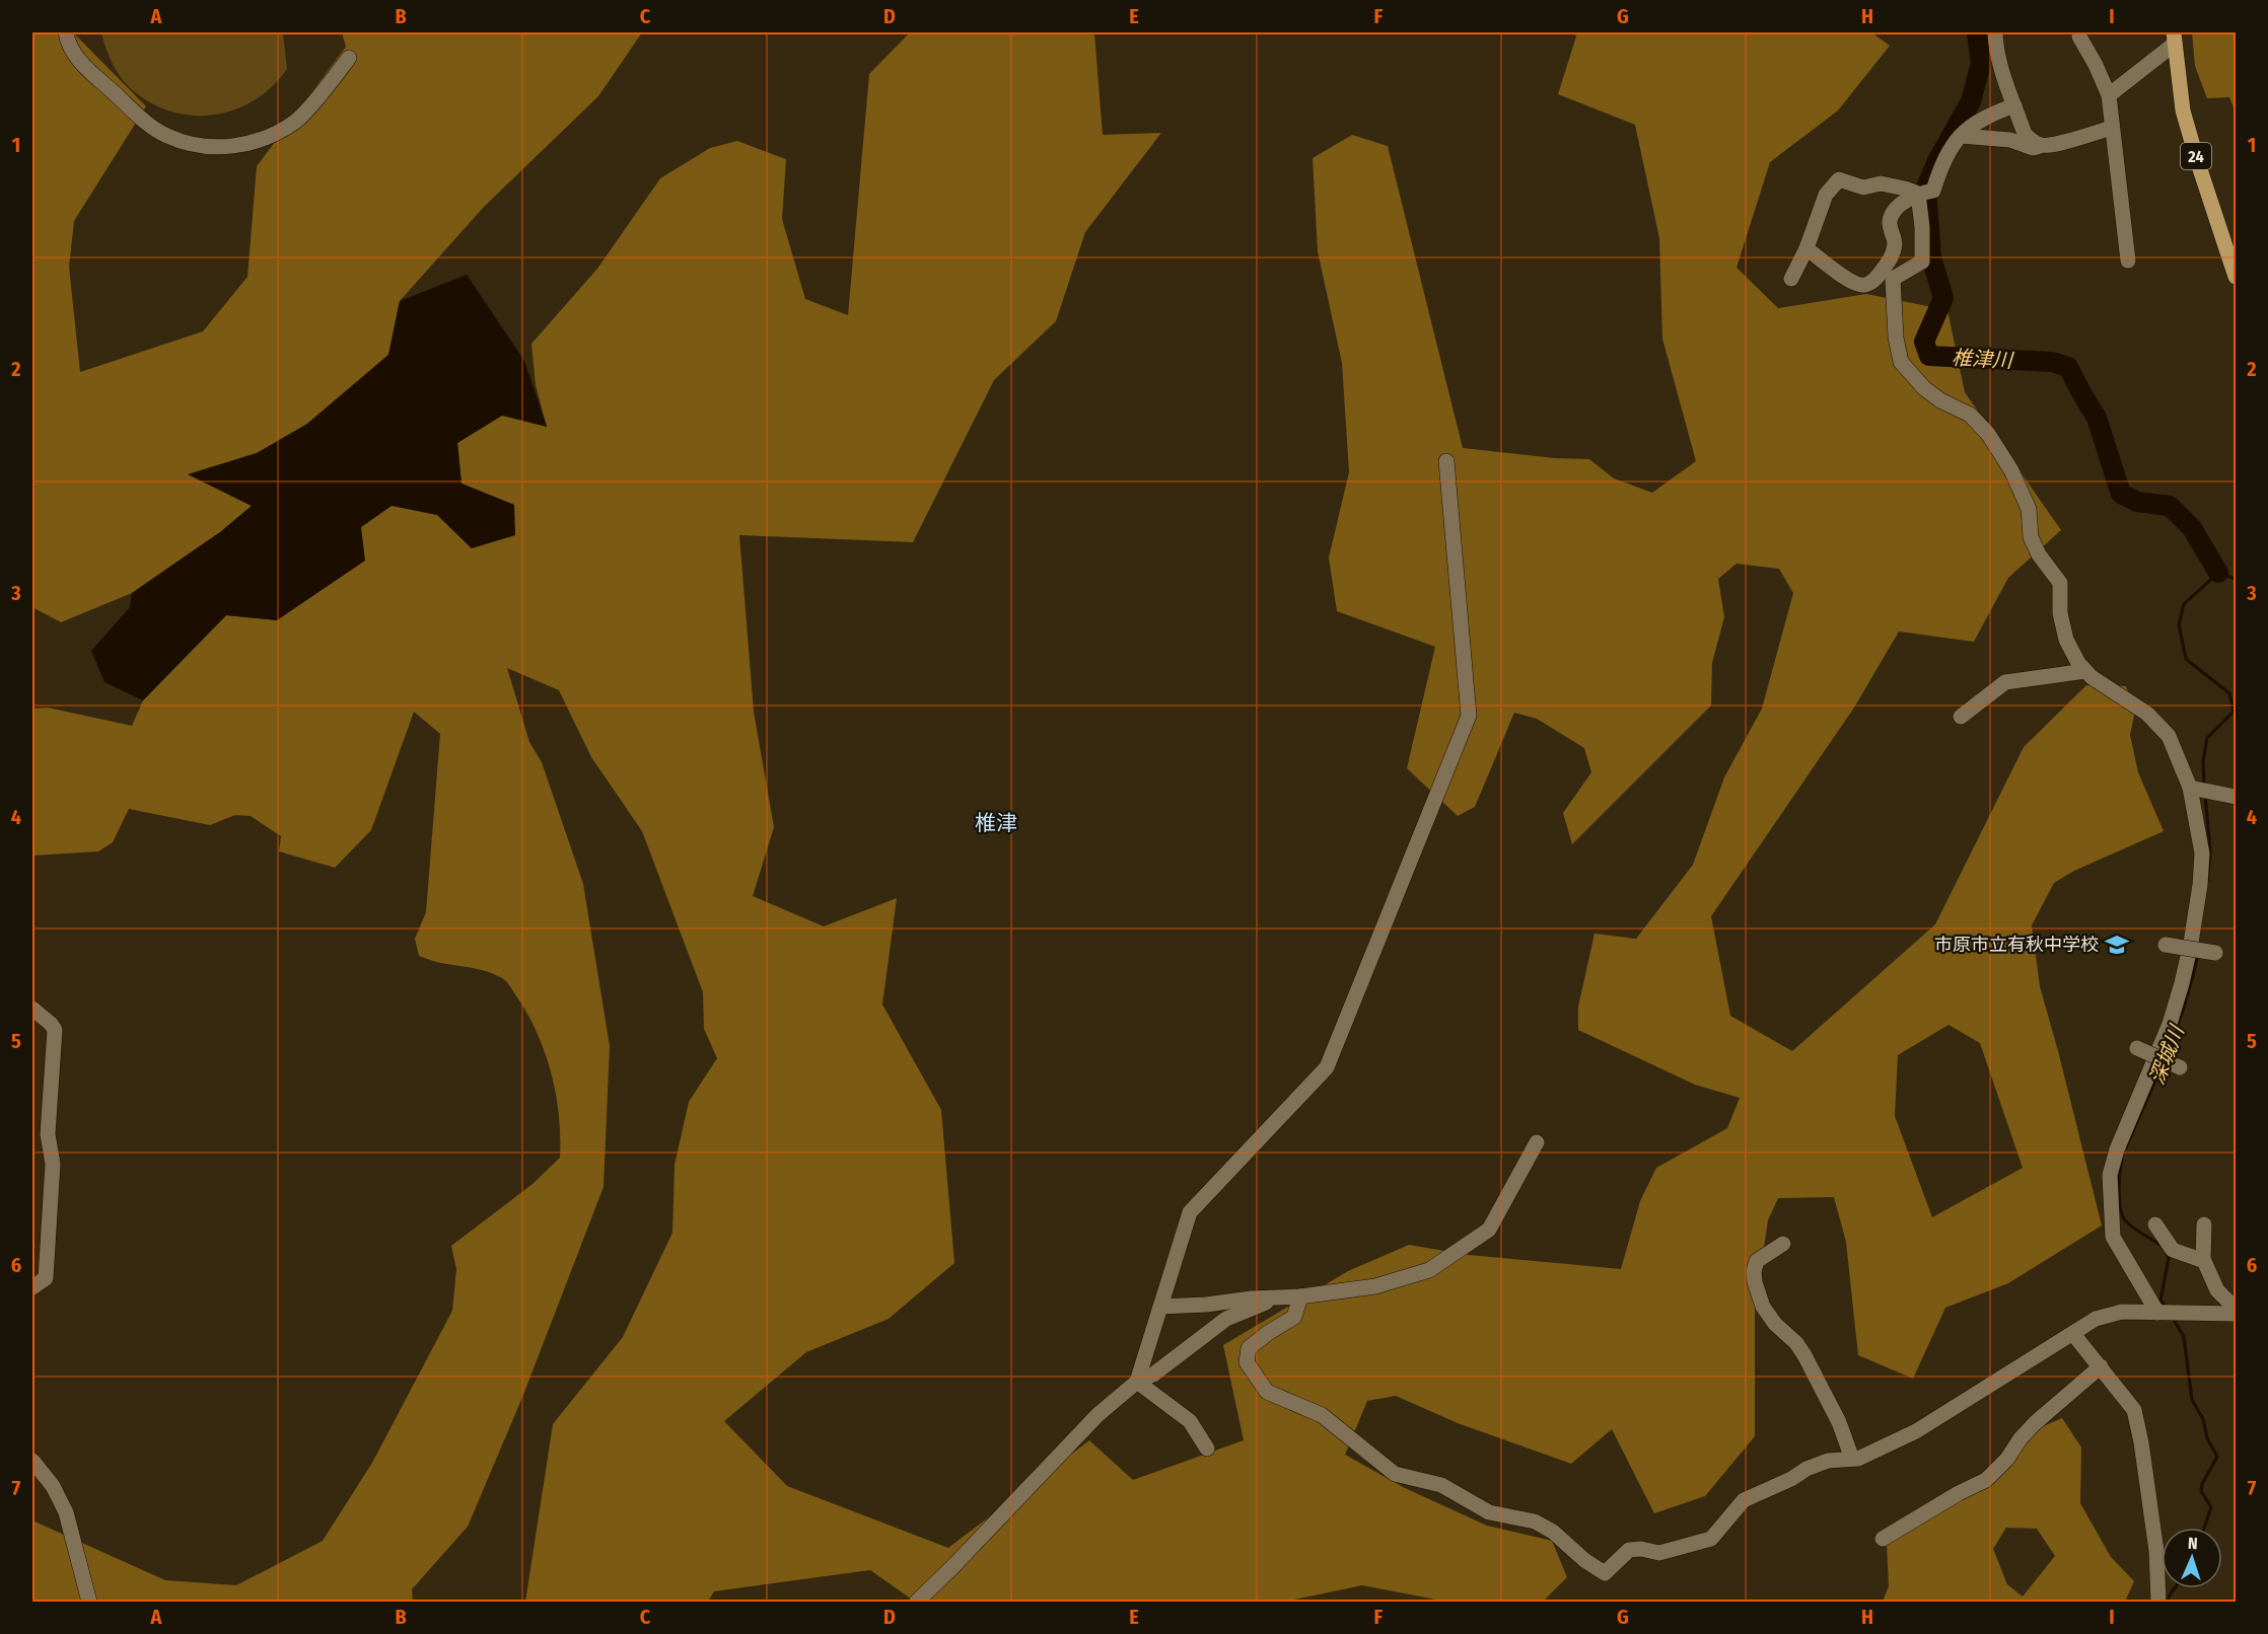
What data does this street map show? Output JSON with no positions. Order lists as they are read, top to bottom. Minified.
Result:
{"streets":{"main road":["24"]},"districts":["椎津"],"water":["椎津川","深城川"],"places":{"school or university":["市原市立有秋中学校"]},"north":"top","grid":{"columns":["A","B","C","D","E","F","G","H","I"],"rows":["1","2","3","4","5","6","7"]}}
